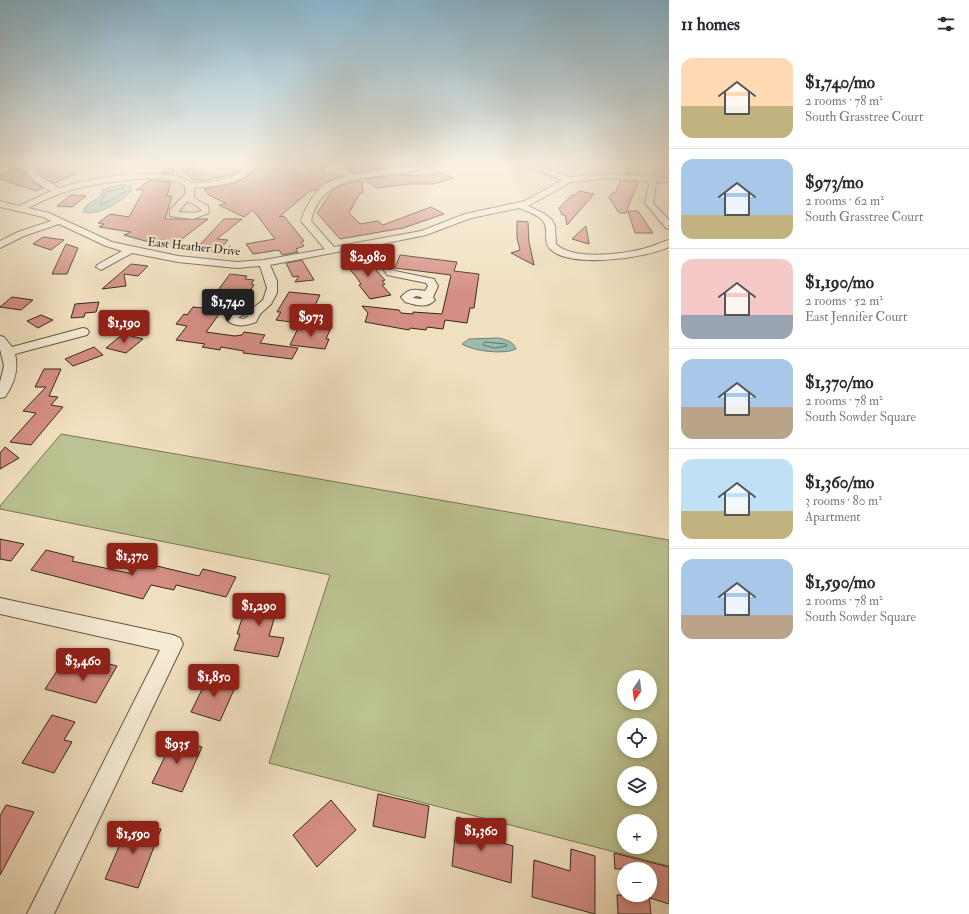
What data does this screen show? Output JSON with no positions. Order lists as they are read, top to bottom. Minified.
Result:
{"streets":{"street":["East Heather Drive"]},"north":"bottom","page":{"heading":"11 homes","list":[{"name":"$1,740/mo","note":"2 rooms · 78 m² · South Grasstree Court"},{"name":"$973/mo","note":"2 rooms · 62 m² · South Grasstree Court"},{"name":"$1,190/mo","note":"2 rooms · 52 m² · East Jennifer Court"},{"name":"$1,370/mo","note":"2 rooms · 78 m² · South Sowder Square"},{"name":"$1,360/mo","note":"3 rooms · 80 m² · Apartment"},{"name":"$1,590/mo","note":"2 rooms · 78 m² · South Sowder Square"}],"price":["$2,980","$1,740","$973","$1,190","$1,370","$1,290","$3,460","$1,850","$935","$1,360","$1,590"],"map_buttons":["+","−"]}}
